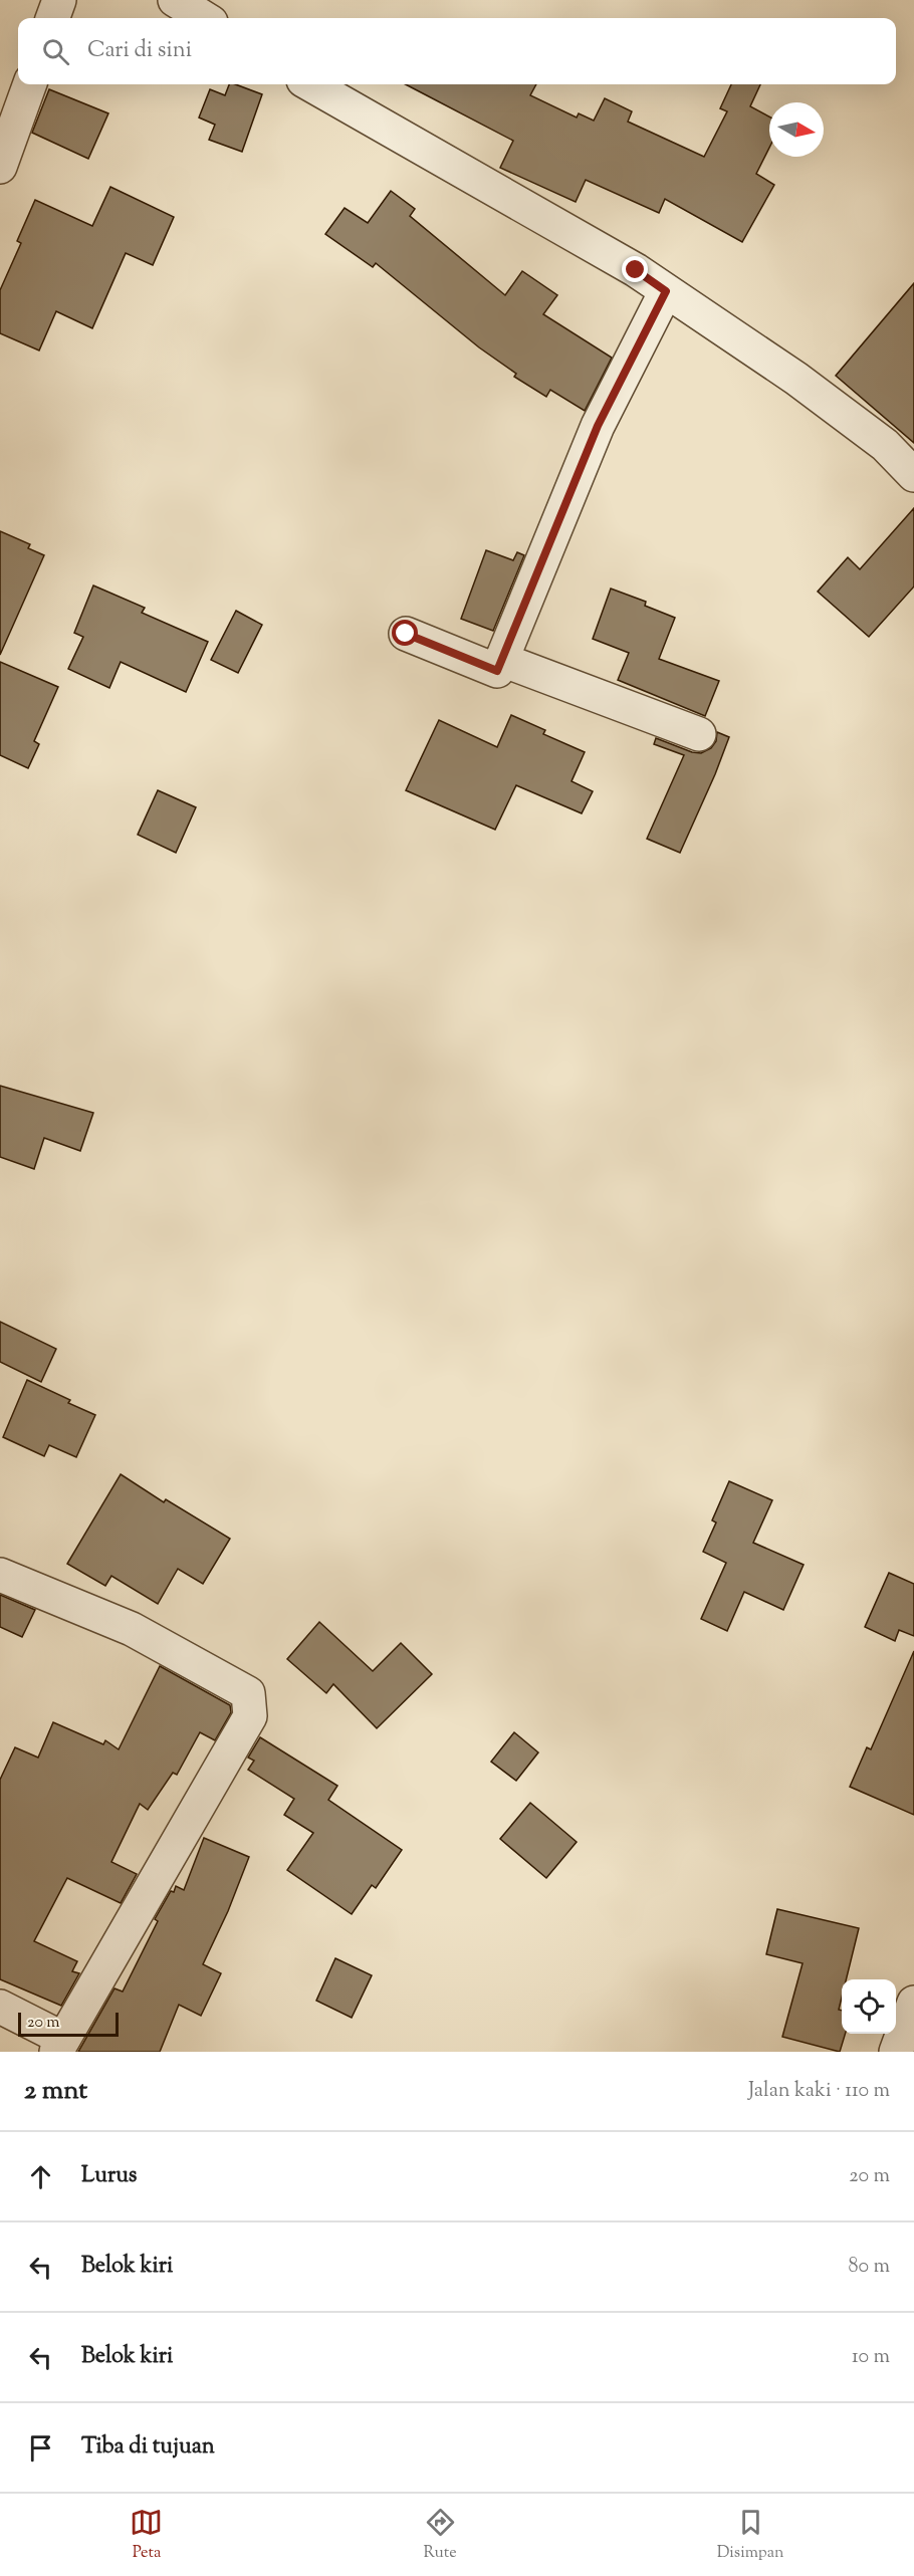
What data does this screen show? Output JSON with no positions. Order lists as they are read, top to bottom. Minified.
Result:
{"scale_bar":"20 m","north":"right","page":{"search":"Cari di sini","scale":"20 m","heading":["2 mnt","Jalan kaki · 110 m"],"list":[["Lurus","20 m"],["Belok kiri","80 m"],["Belok kiri","10 m"],"Tiba di tujuan"],"nav":["Peta","Rute","Disimpan"]}}
